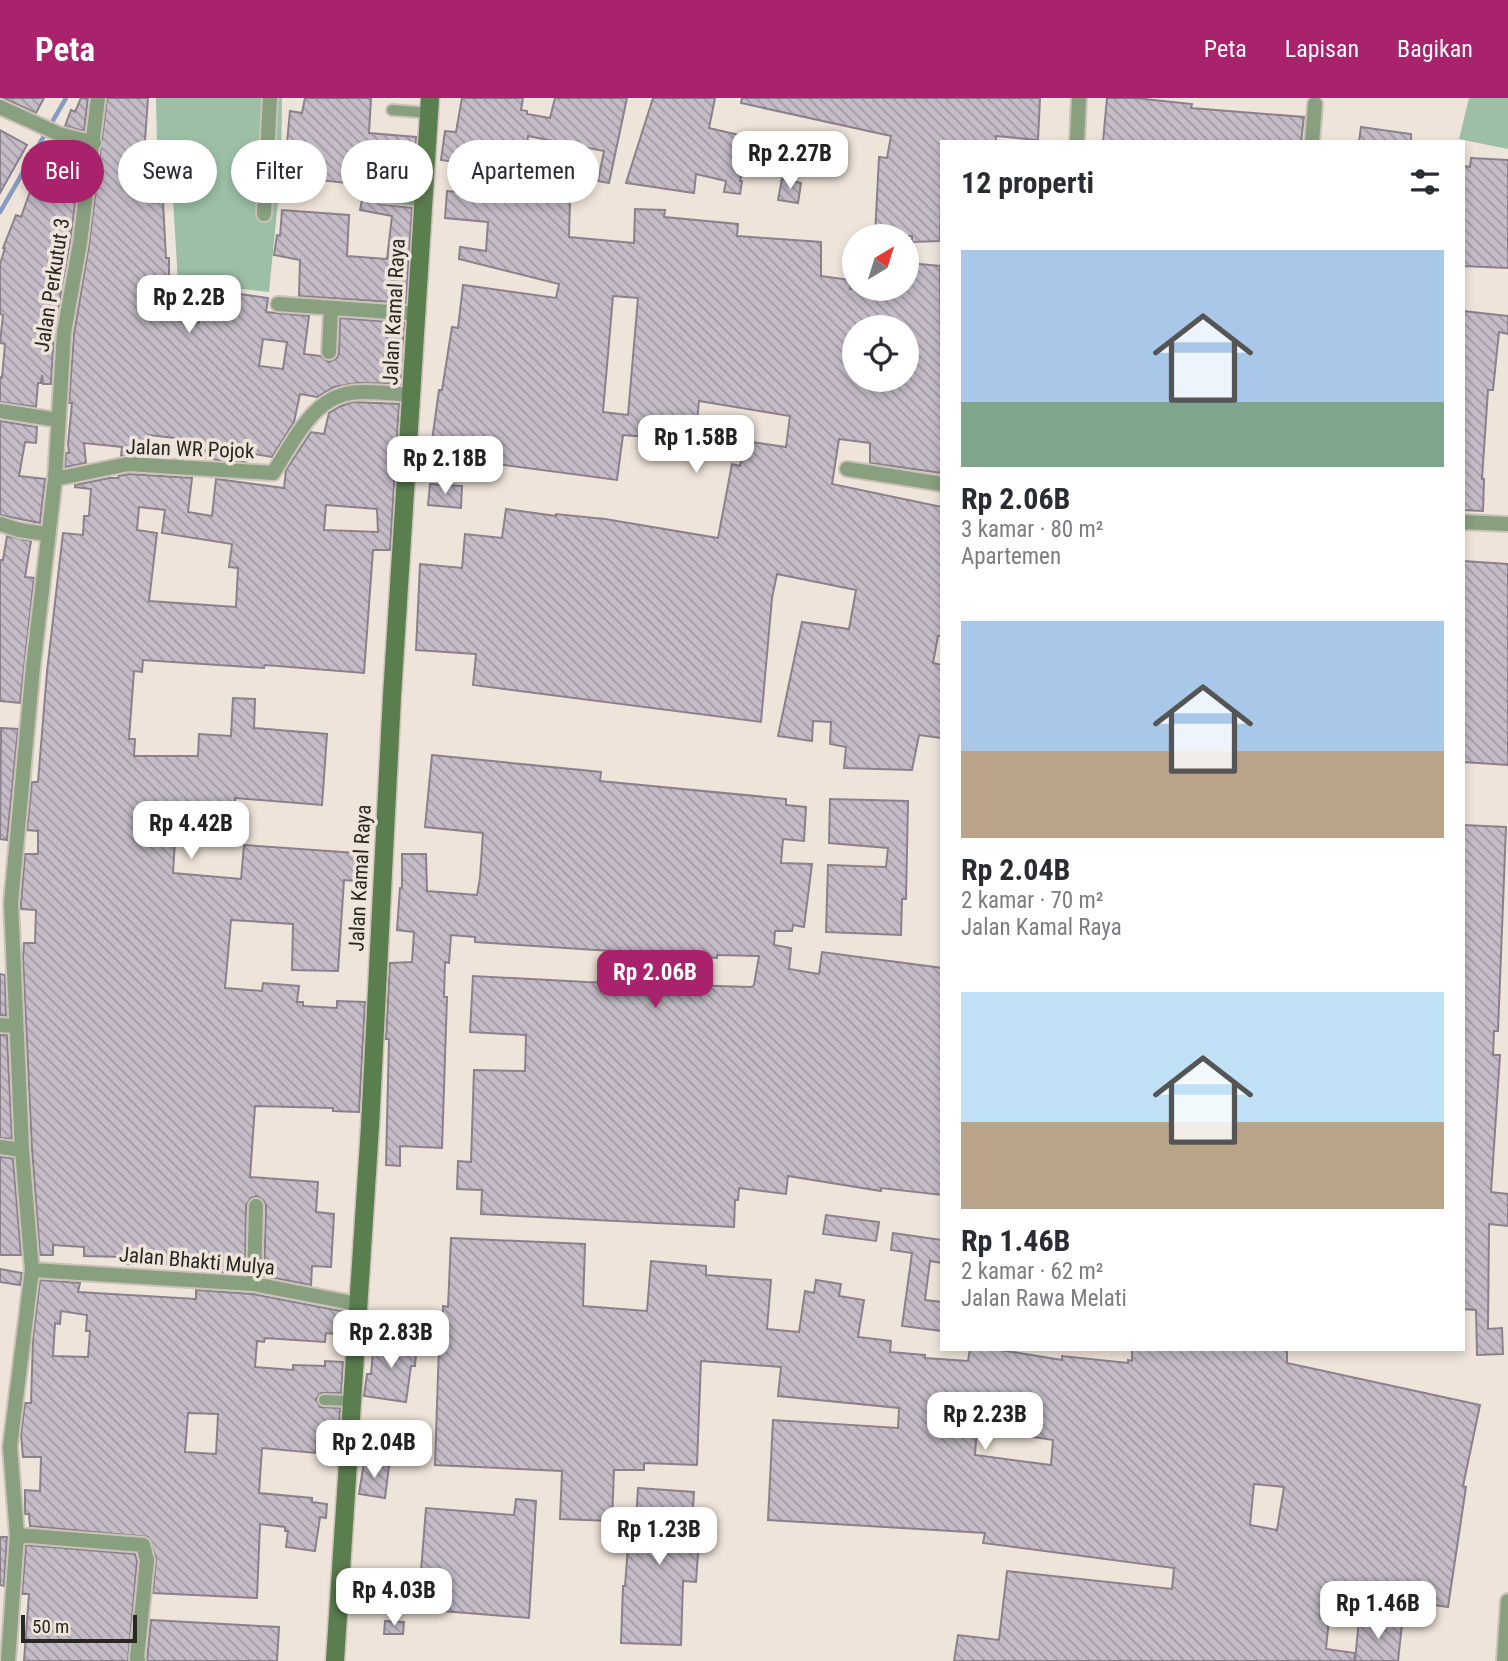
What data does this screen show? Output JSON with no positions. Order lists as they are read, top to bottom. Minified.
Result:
{"streets":{"main road":["Jalan Kamal Raya"],"street":["Jalan Perkutut 3","Jalan WR Pojok","Jalan Bhakti Mulya"]},"crossings":[["Jalan Perkutut 3","Jalan WR Pojok"],["Jalan Perkutut 3","Jalan Bhakti Mulya"],["Jalan Kamal Raya","Jalan WR Pojok"],["Jalan Kamal Raya","Jalan Bhakti Mulya"]],"scale_bar":"50 m","north":"top right","page":{"header":"Peta","nav":["Peta","Lapisan","Bagikan"],"price":["Rp 2.27B","Rp 2.2B","Rp 1.58B","Rp 2.18B","Rp 4.42B","Rp 2.06B","Rp 2.83B","Rp 2.23B","Rp 2.04B","Rp 1.23B","Rp 4.03B","Rp 1.46B"],"chip":["Beli","Sewa","Filter","Baru","Apartemen"],"heading":"12 properti","list":[{"name":"Rp 2.06B","note":"3 kamar · 80 m² · Apartemen"},{"name":"Rp 2.04B","note":"2 kamar · 70 m² · Jalan Kamal Raya"},{"name":"Rp 1.46B","note":"2 kamar · 62 m² · Jalan Rawa Melati"}],"scale":"50 m"}}
